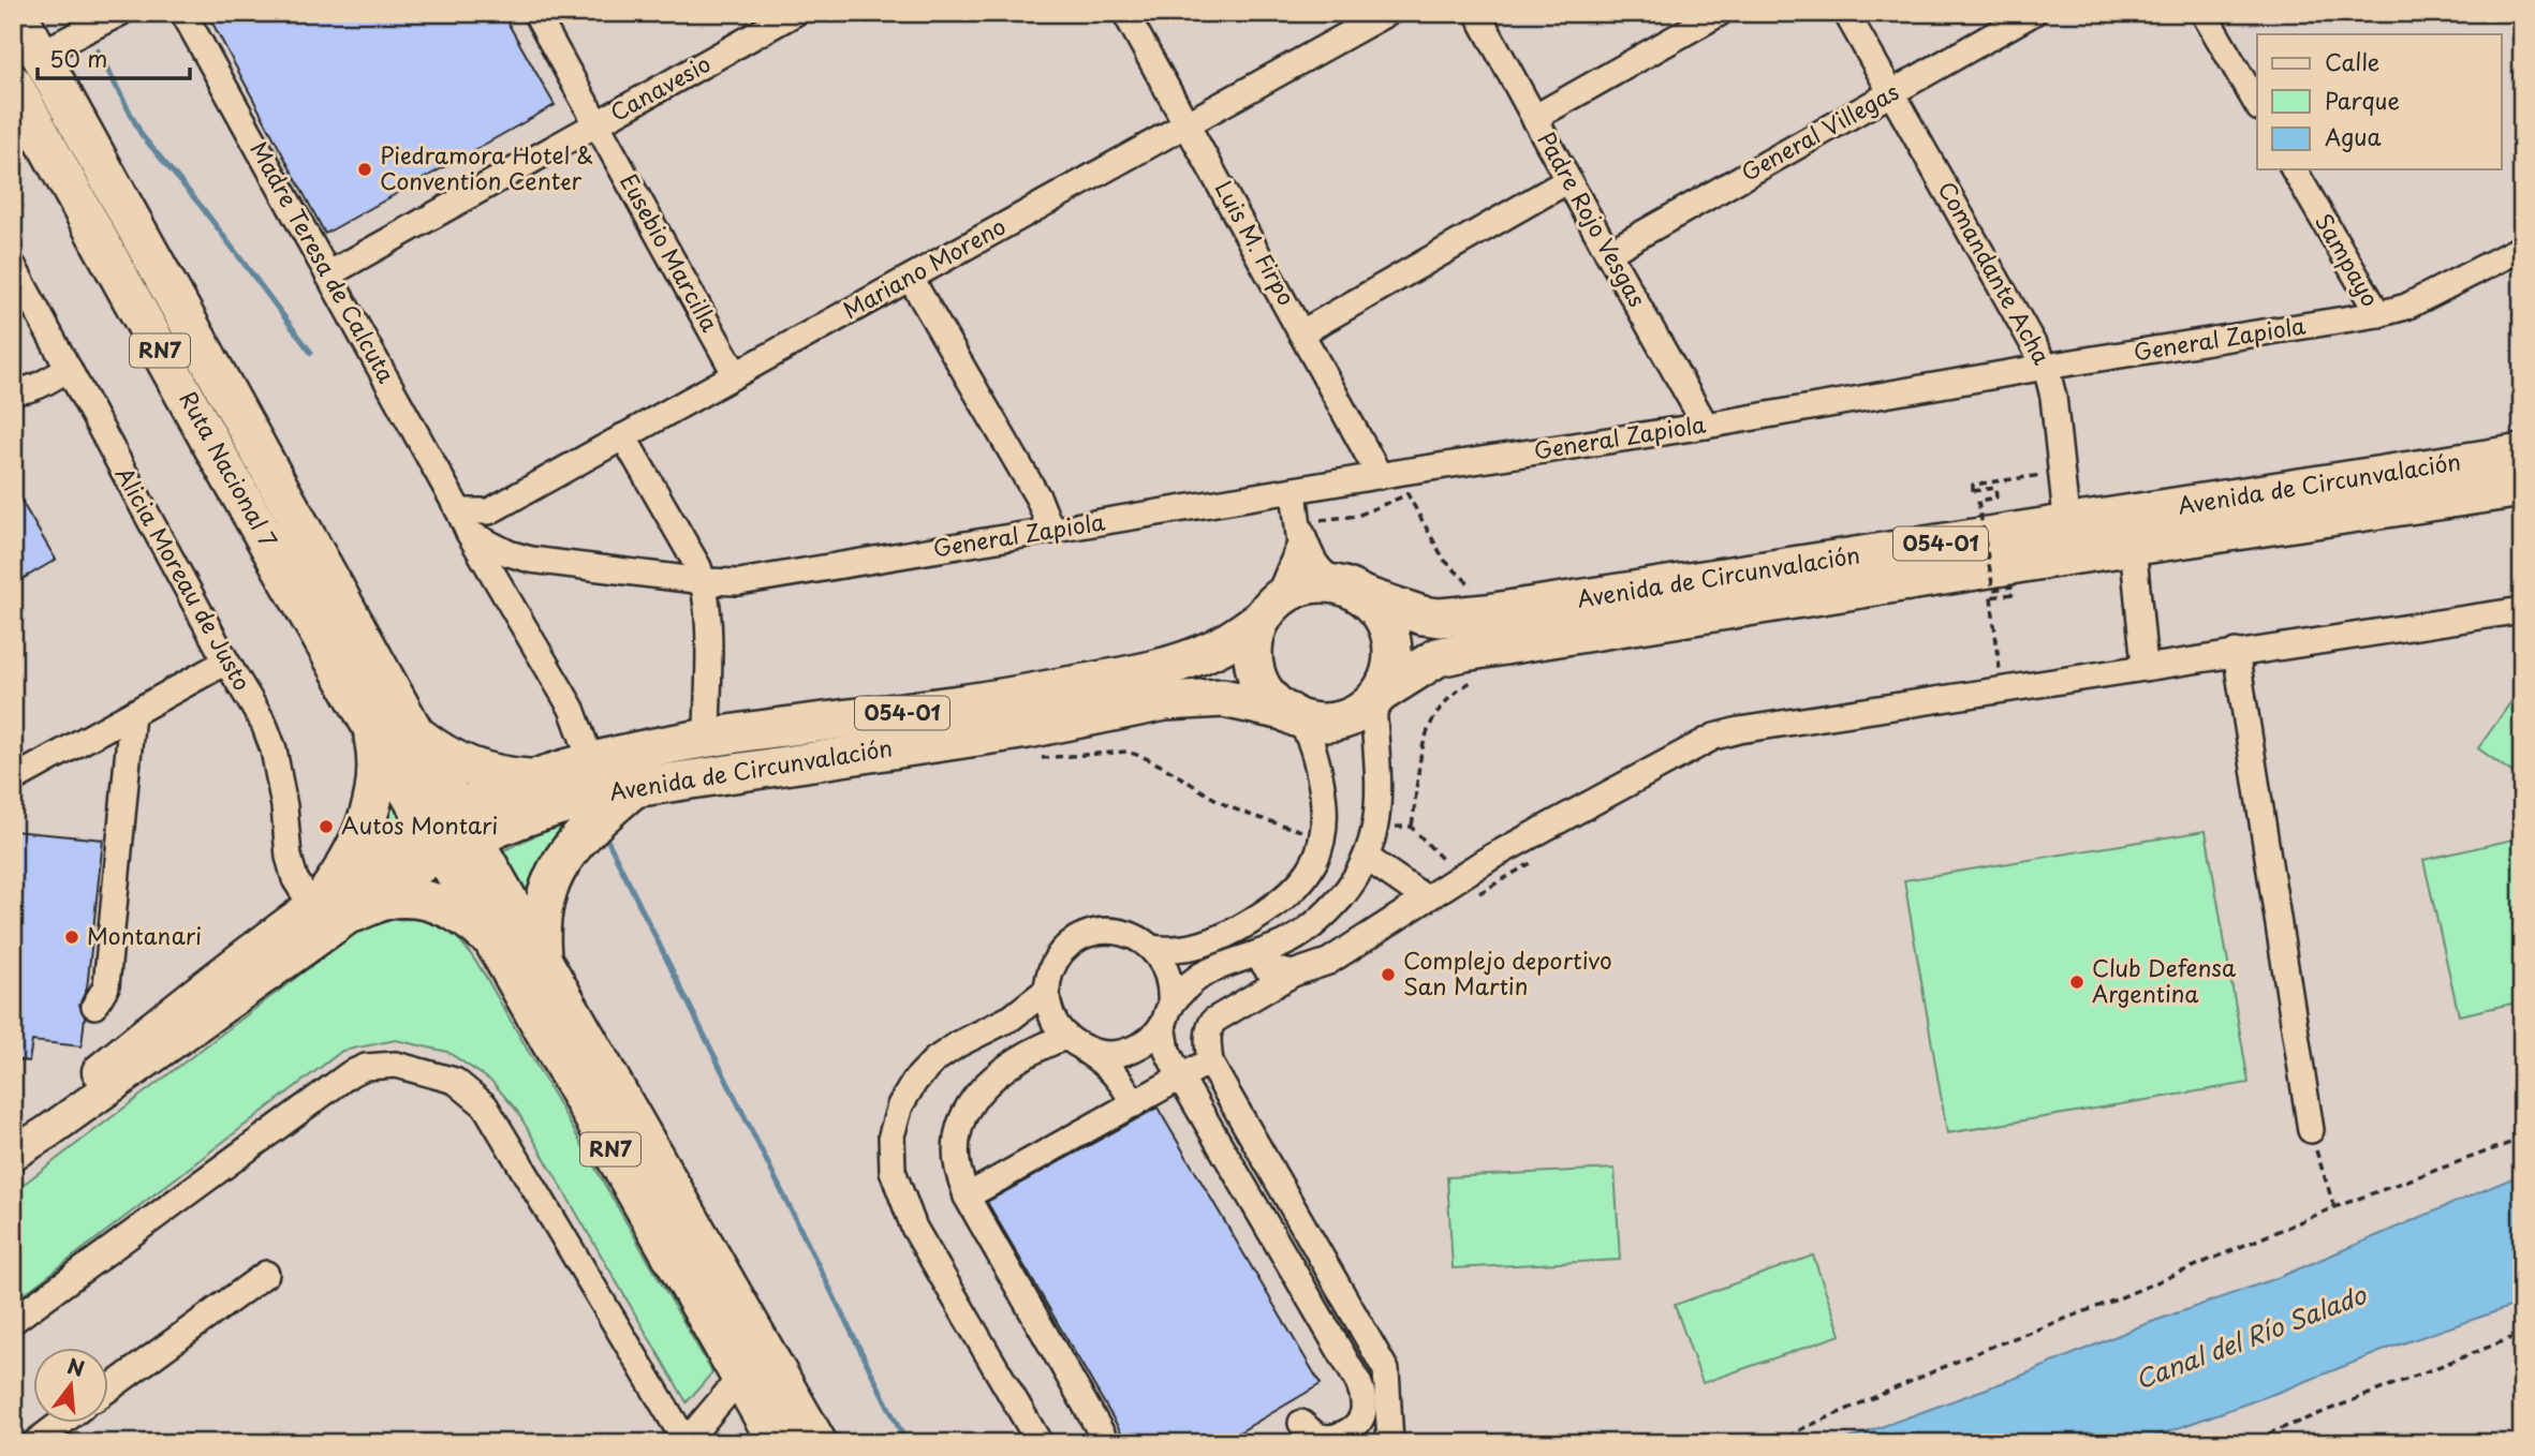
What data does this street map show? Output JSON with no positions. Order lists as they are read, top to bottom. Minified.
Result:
{"streets":{"highway":["RN7","Ruta Nacional 7","Avenida de Circunvalación","054-01"],"street":["Canavesio","General Villegas","Padre Rojo Vesgas","Luis M. Firpo","Eusebio Marcilla","Sampayo","Madre Teresa de Calcuta","Mariano Moreno","Comandante Acha","General Zapiola","Alicia Moreau de Justo"]},"crossings":[["Canavesio","Eusebio Marcilla"],["Canavesio","Madre Teresa de Calcuta"],["General Villegas","Padre Rojo Vesgas"],["General Villegas","Comandante Acha"],["Padre Rojo Vesgas","General Zapiola"],["Luis M. Firpo","Mariano Moreno"],["Luis M. Firpo","General Zapiola"],["Eusebio Marcilla","Mariano Moreno"],["Sampayo","General Zapiola"],["Madre Teresa de Calcuta","Mariano Moreno"],["Madre Teresa de Calcuta","General Zapiola"],["Madre Teresa de Calcuta","Avenida de Circunvalación"],["Mariano Moreno","General Zapiola"],["Comandante Acha","General Zapiola"],["Comandante Acha","Avenida de Circunvalación"],["RN7","Ruta Nacional 7"],["RN7","Avenida de Circunvalación"],["RN7","054-01"],["Ruta Nacional 7","Avenida de Circunvalación"],["Ruta Nacional 7","054-01"],["Avenida de Circunvalación","054-01"],["054-01","Alicia Moreau de Justo"]],"water":["Canal del Río Salado"],"places":["Piedramora Hotel & Convention Center","Autos Montari","Montanari","Complejo deportivo San Martin","Club Defensa Argentina"],"legend":["Calle","Parque","Agua"],"scale_bar":"50 m","north":"top"}
